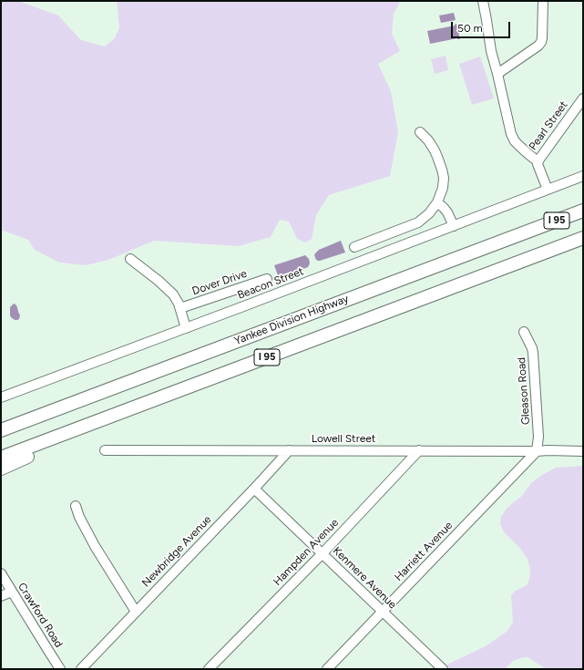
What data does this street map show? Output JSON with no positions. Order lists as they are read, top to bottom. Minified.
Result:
{"streets":{"highway":["I 95","Yankee Division Highway"],"street":["Pearl Street","Dover Drive","Beacon Street","Gleason Road","Lowell Street","Newbridge Avenue","Harriett Avenue","Hampden Avenue","Kenmere Avenue","Crawford Road"]},"crossings":[["Pearl Street","Beacon Street"],["Gleason Road","Lowell Street"],["Gleason Road","Harriett Avenue"],["Lowell Street","Newbridge Avenue"],["Lowell Street","Harriett Avenue"],["Lowell Street","Hampden Avenue"],["Newbridge Avenue","Kenmere Avenue"],["Harriett Avenue","Kenmere Avenue"],["Hampden Avenue","Kenmere Avenue"]],"scale_bar":"50 m"}
